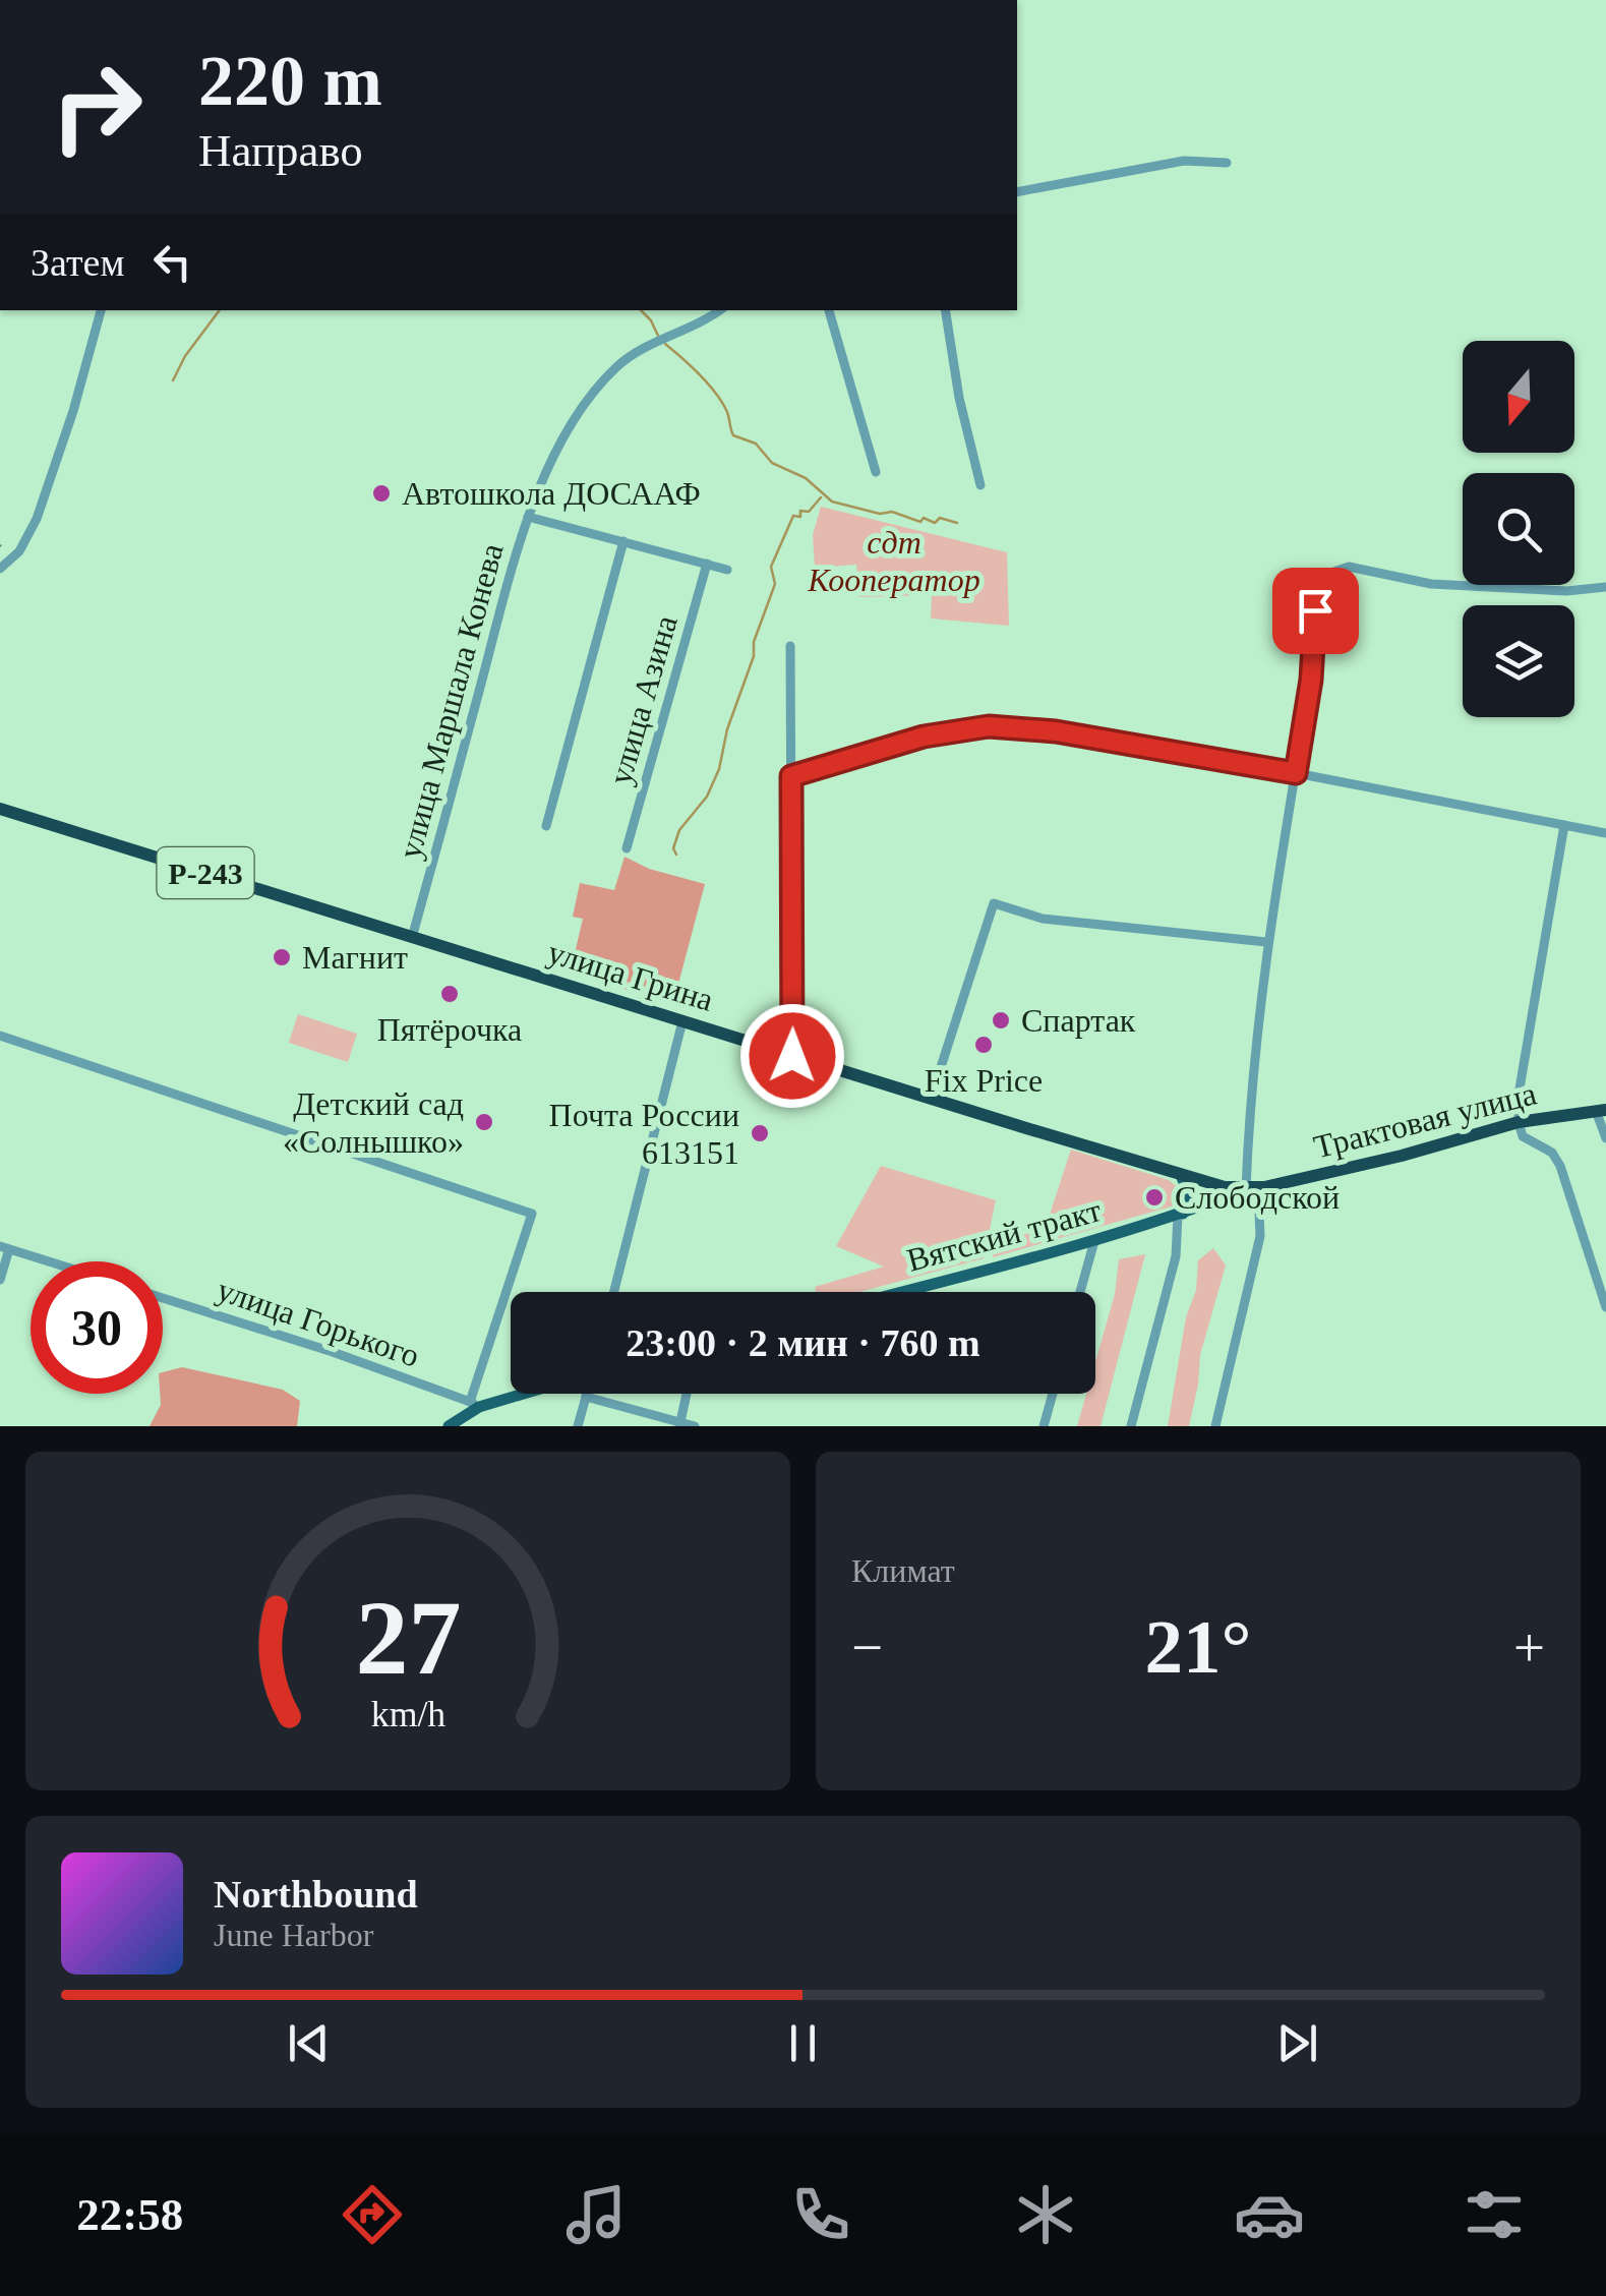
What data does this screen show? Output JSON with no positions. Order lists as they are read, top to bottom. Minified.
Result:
{"streets":{"highway":["Р-243","улица Грина","Трактовая улица"],"main road":["Вятский тракт"],"street":["улица Азина","улица Маршала Конева","улица Горького"]},"crossings":[["улица Маршала Конева","улица Грина"],["улица Грина","Трактовая улица"],["улица Грина","Вятский тракт"],["Трактовая улица","Вятский тракт"]],"parks":["сдт Кооператор"],"places":["Автошкола ДОСААФ","Магнит","Пятёрочка","Спартак","Fix Price","Детский сад «Солнышко»","Почта России 613151","Слободской"],"north":"bottom","page":{"turn":["220 m","Направо"],"then":"Затем","limit":"30","trip":"23:00 · 2 мин · 760 m","tile":"Климат","heat":["−","21°","+"],"song":["Northbound","June Harbor"],"tabs":"22:58","gauge":["27","km/h"]}}
